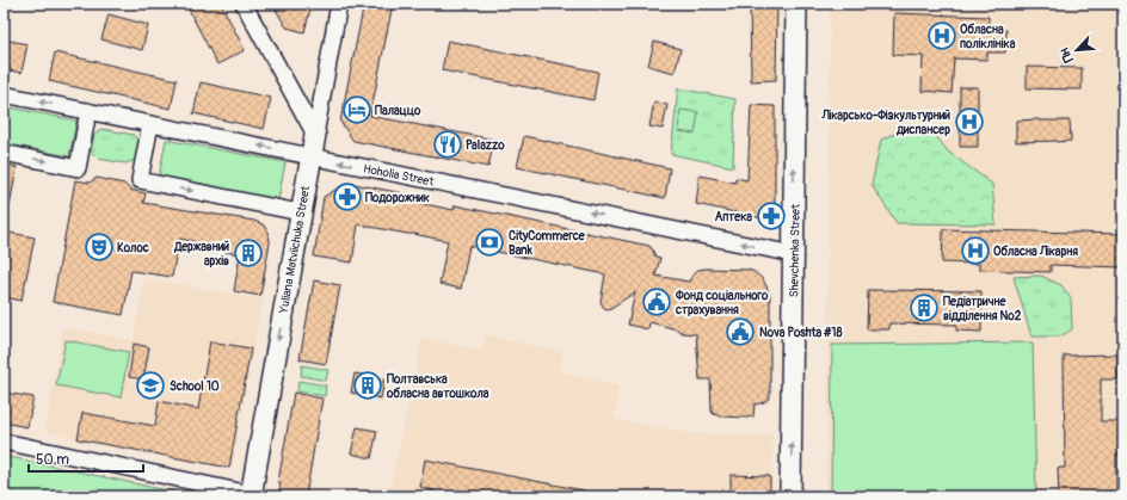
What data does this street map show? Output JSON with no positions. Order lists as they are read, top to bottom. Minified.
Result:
{"streets":{"street":["Hoholia Street","Yuliana Matviichuka Street","Shevchenka Street"]},"crossings":[["Hoholia Street","Yuliana Matviichuka Street"],["Hoholia Street","Shevchenka Street"]],"one_way":["Hoholia Street","Yuliana Matviichuka Street","Shevchenka Street"],"places":{"hospital":["Обласна поліклініка","Лікарсько-Фізкультурний диспансер","Обласна Лікарня"],"hotel":["Палаццо"],"restaurant":["Palazzo"],"pharmacy":["Подорожник","Аптека"],"bank":["CityCommerce Bank"],"theatre":["Колос"],"building":["Державний архів","Педіатричне відділення №2","Полтавська обласна автошкола"],"public building":["Фонд соціального страхування","Nova Poshta #18"],"school or university":["School 10"]},"scale_bar":"50 m","north":"bottom left"}
